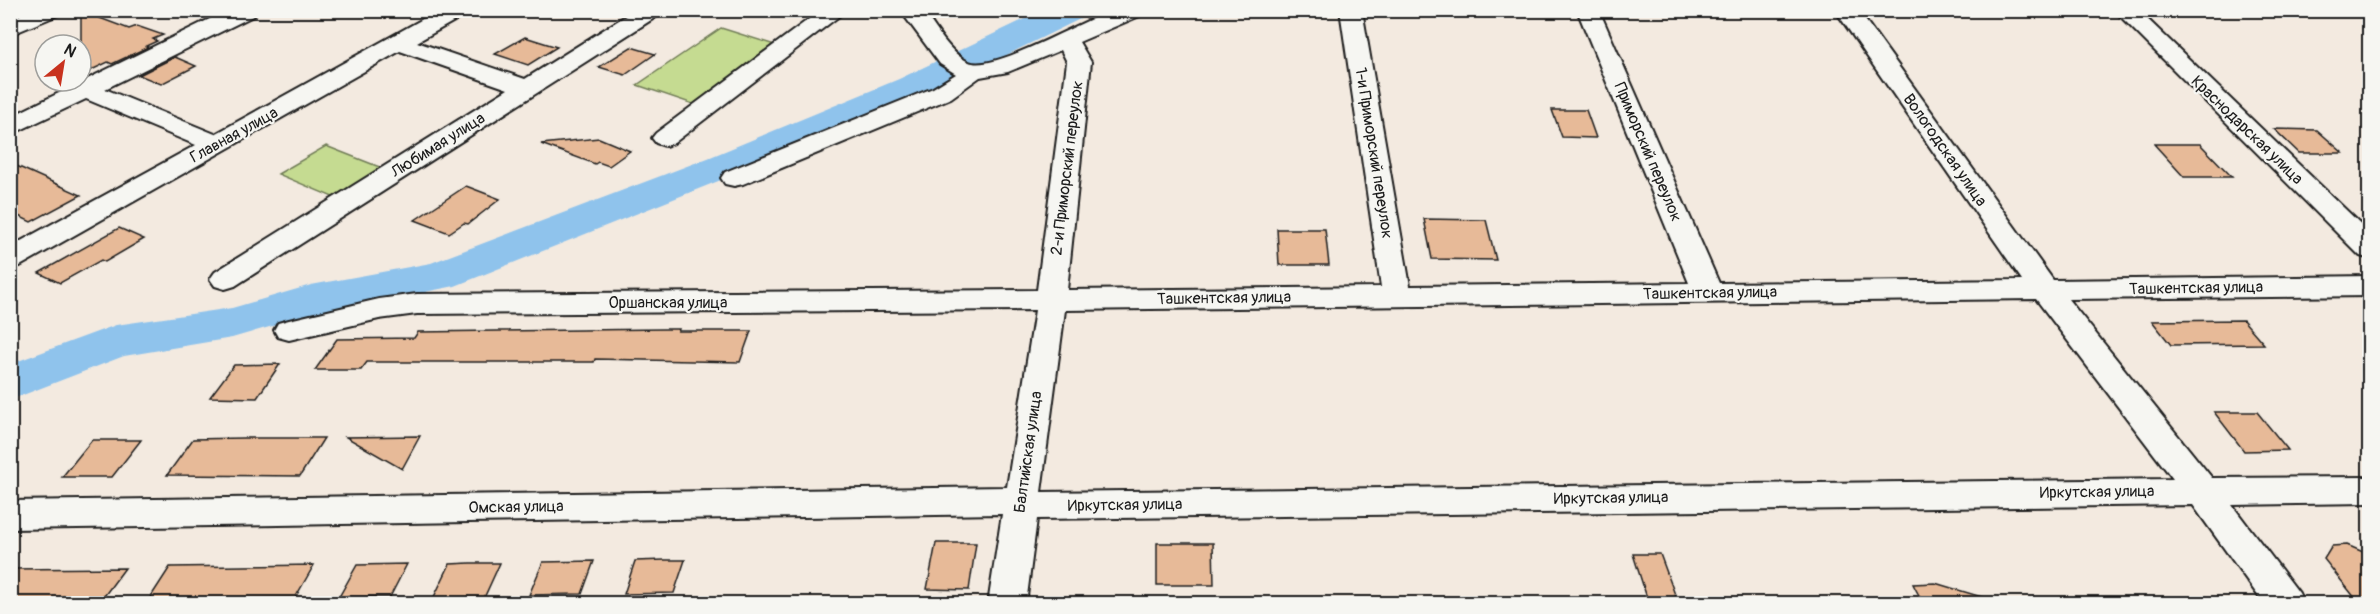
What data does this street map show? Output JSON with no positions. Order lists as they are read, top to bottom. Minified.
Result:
{"streets":{"street":["Краснодарская улица","Главная улица","Любимая улица","Вологодская улица","Приморский переулок","1-и Приморский переулок","2-и Приморский переулок","Ташкентская улица","Оршанская улица","Балтийская улица","Иркутская улица","Омская улица"]},"crossings":[["Вологодская улица","Ташкентская улица"],["Вологодская улица","Иркутская улица"],["Приморский переулок","Ташкентская улица"],["1-и Приморский переулок","Ташкентская улица"],["2-и Приморский переулок","Ташкентская улица"],["2-и Приморский переулок","Оршанская улица"],["2-и Приморский переулок","Балтийская улица"],["Ташкентская улица","Оршанская улица"],["Ташкентская улица","Балтийская улица"],["Оршанская улица","Балтийская улица"],["Балтийская улица","Иркутская улица"],["Балтийская улица","Омская улица"],["Иркутская улица","Омская улица"]],"north":"top right"}
